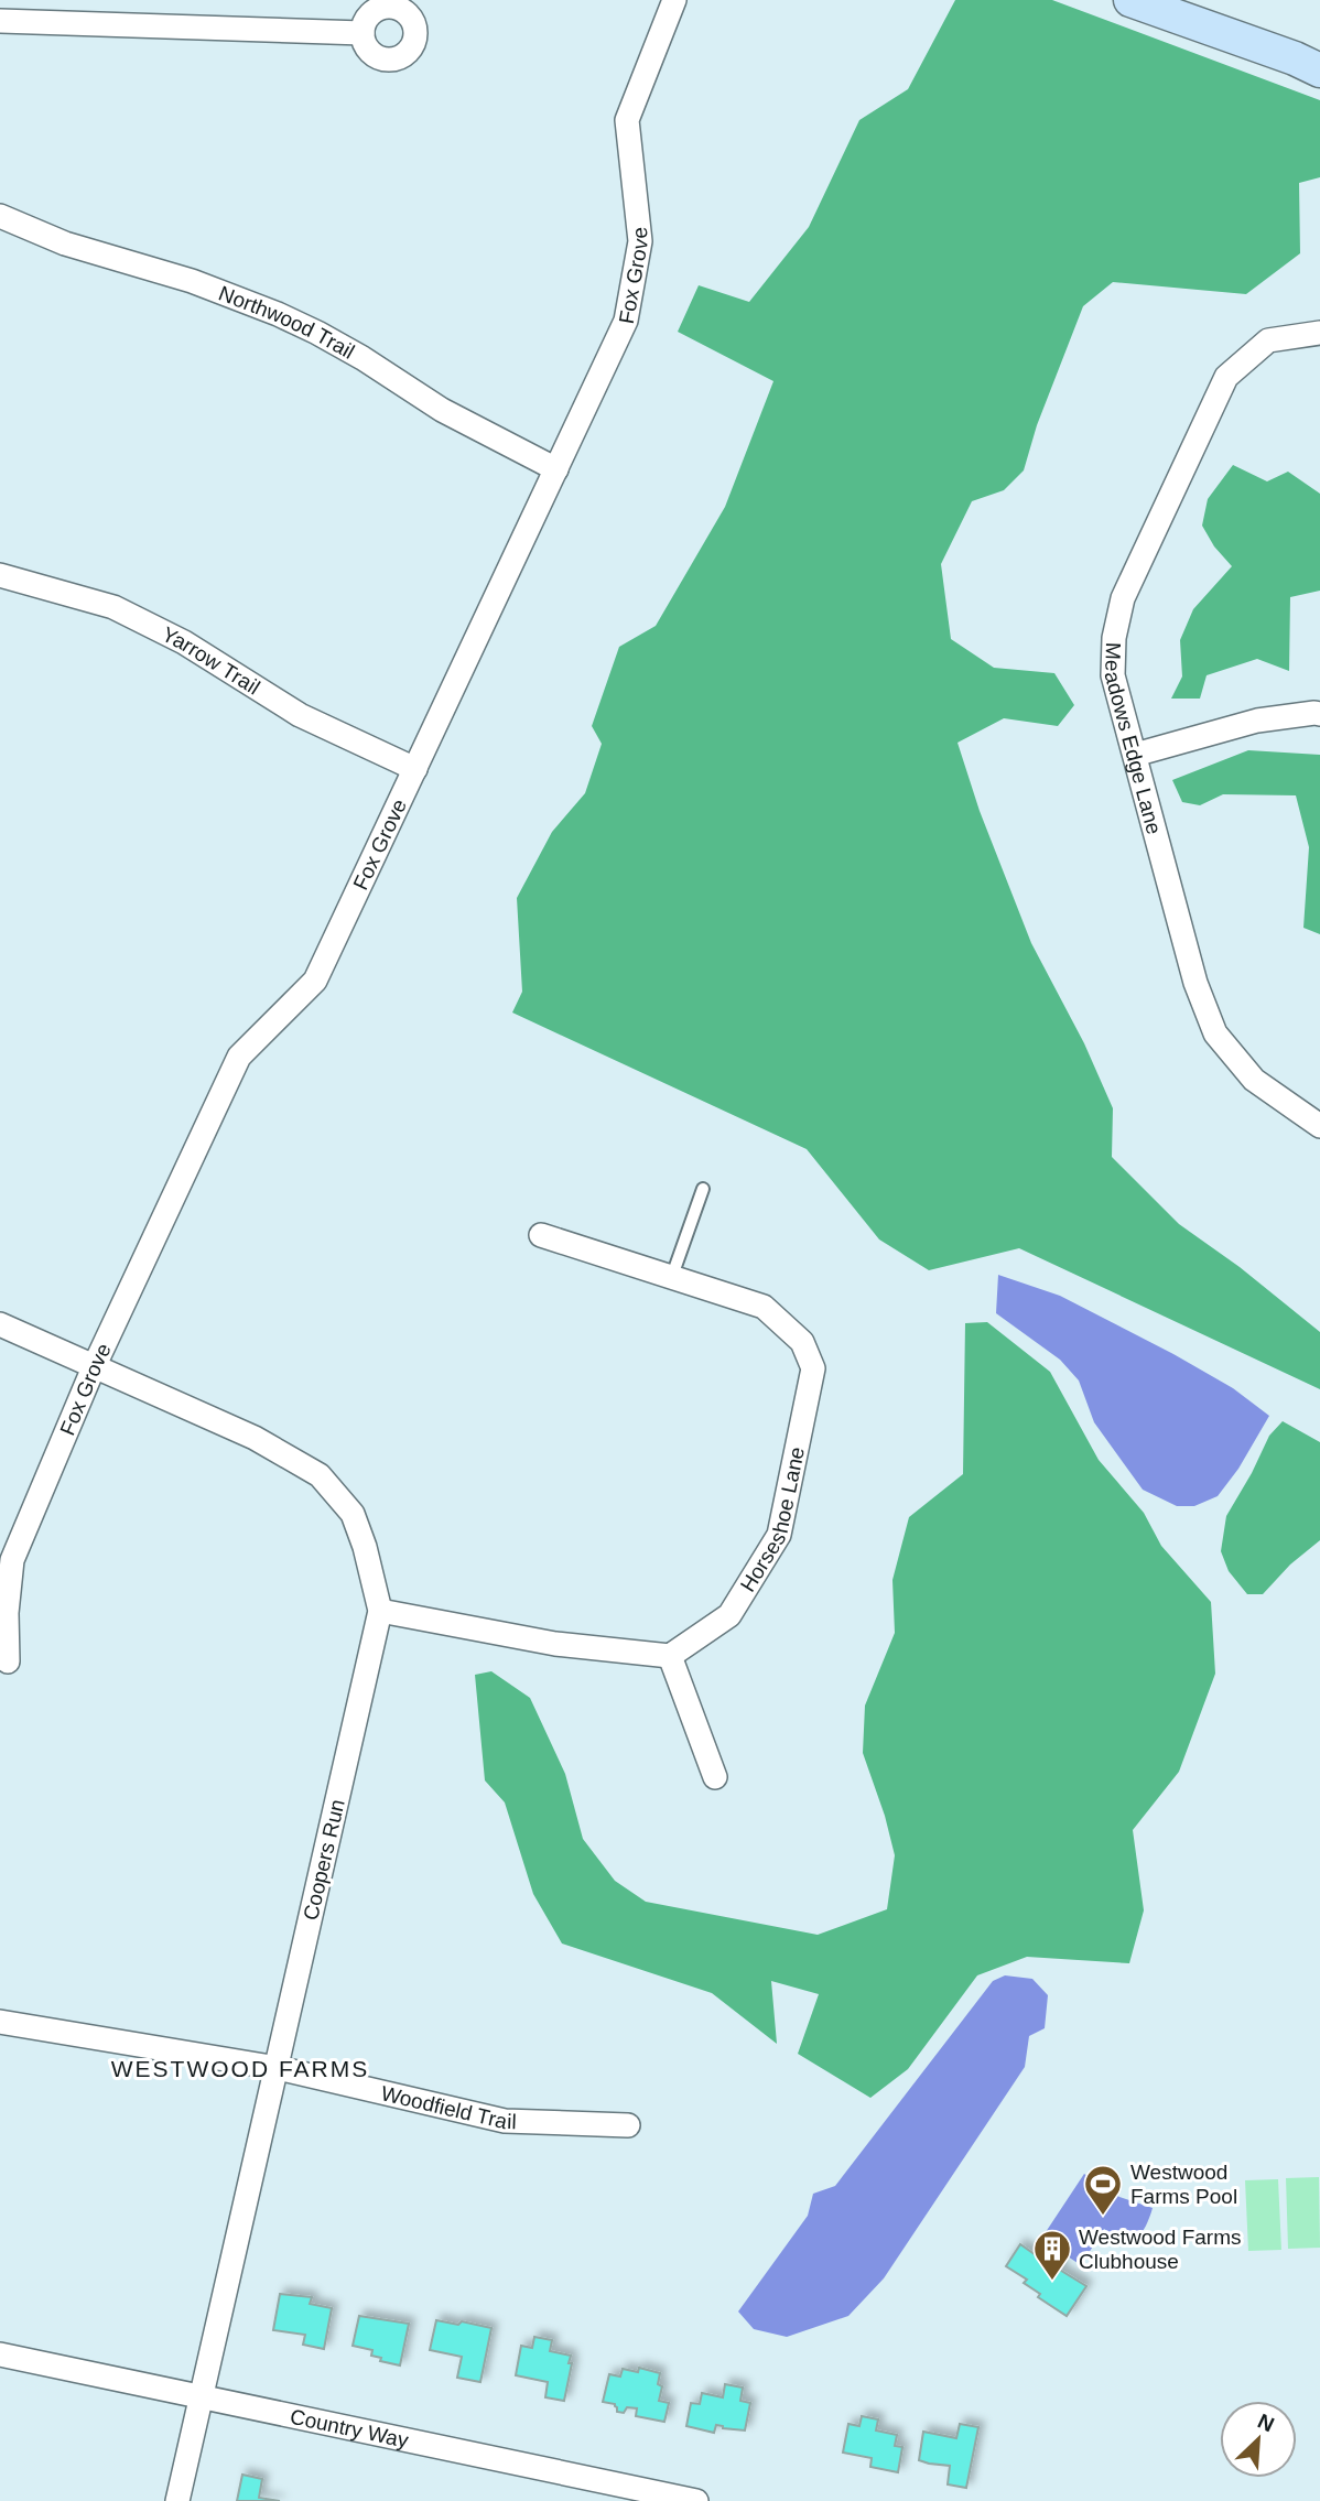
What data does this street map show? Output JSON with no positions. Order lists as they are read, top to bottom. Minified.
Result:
{"streets":{"street":["Fox Grove","Northwood Trail","Yarrow Trail","Meadows Edge Lane","Horseshoe Lane","Coopers Run","Woodfield Trail","Country Way"]},"crossings":[["Fox Grove","Northwood Trail"],["Fox Grove","Yarrow Trail"],["Fox Grove","Coopers Run"],["Coopers Run","Woodfield Trail"],["Coopers Run","Country Way"]],"districts":["WESTWOOD FARMS"],"places":{"sports":["Westwood Farms Pool"],"building":["Westwood Farms Clubhouse"]},"north":"top right"}
